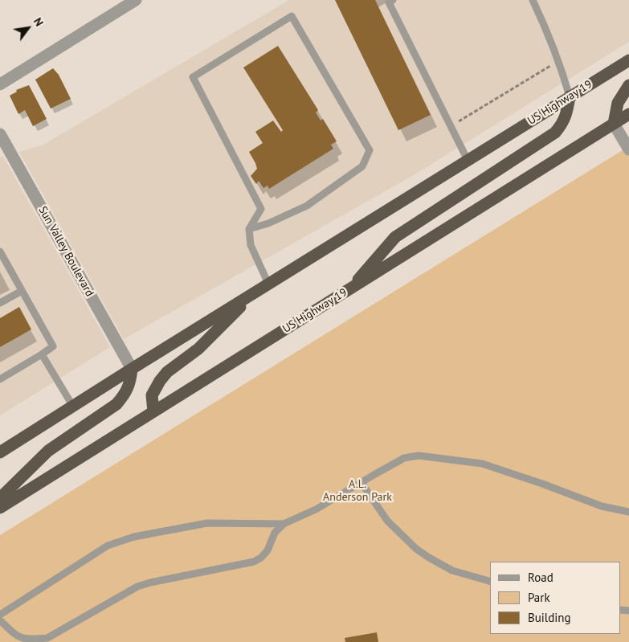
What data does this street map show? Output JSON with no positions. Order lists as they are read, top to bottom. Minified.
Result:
{"streets":{"highway":["US Highway 19"],"street":["Sun Valley Boulevard"]},"crossings":[["US Highway 19","Sun Valley Boulevard"]],"parks":["A.L. Anderson Park"],"legend":["Road","Park","Building"],"north":"top right"}
